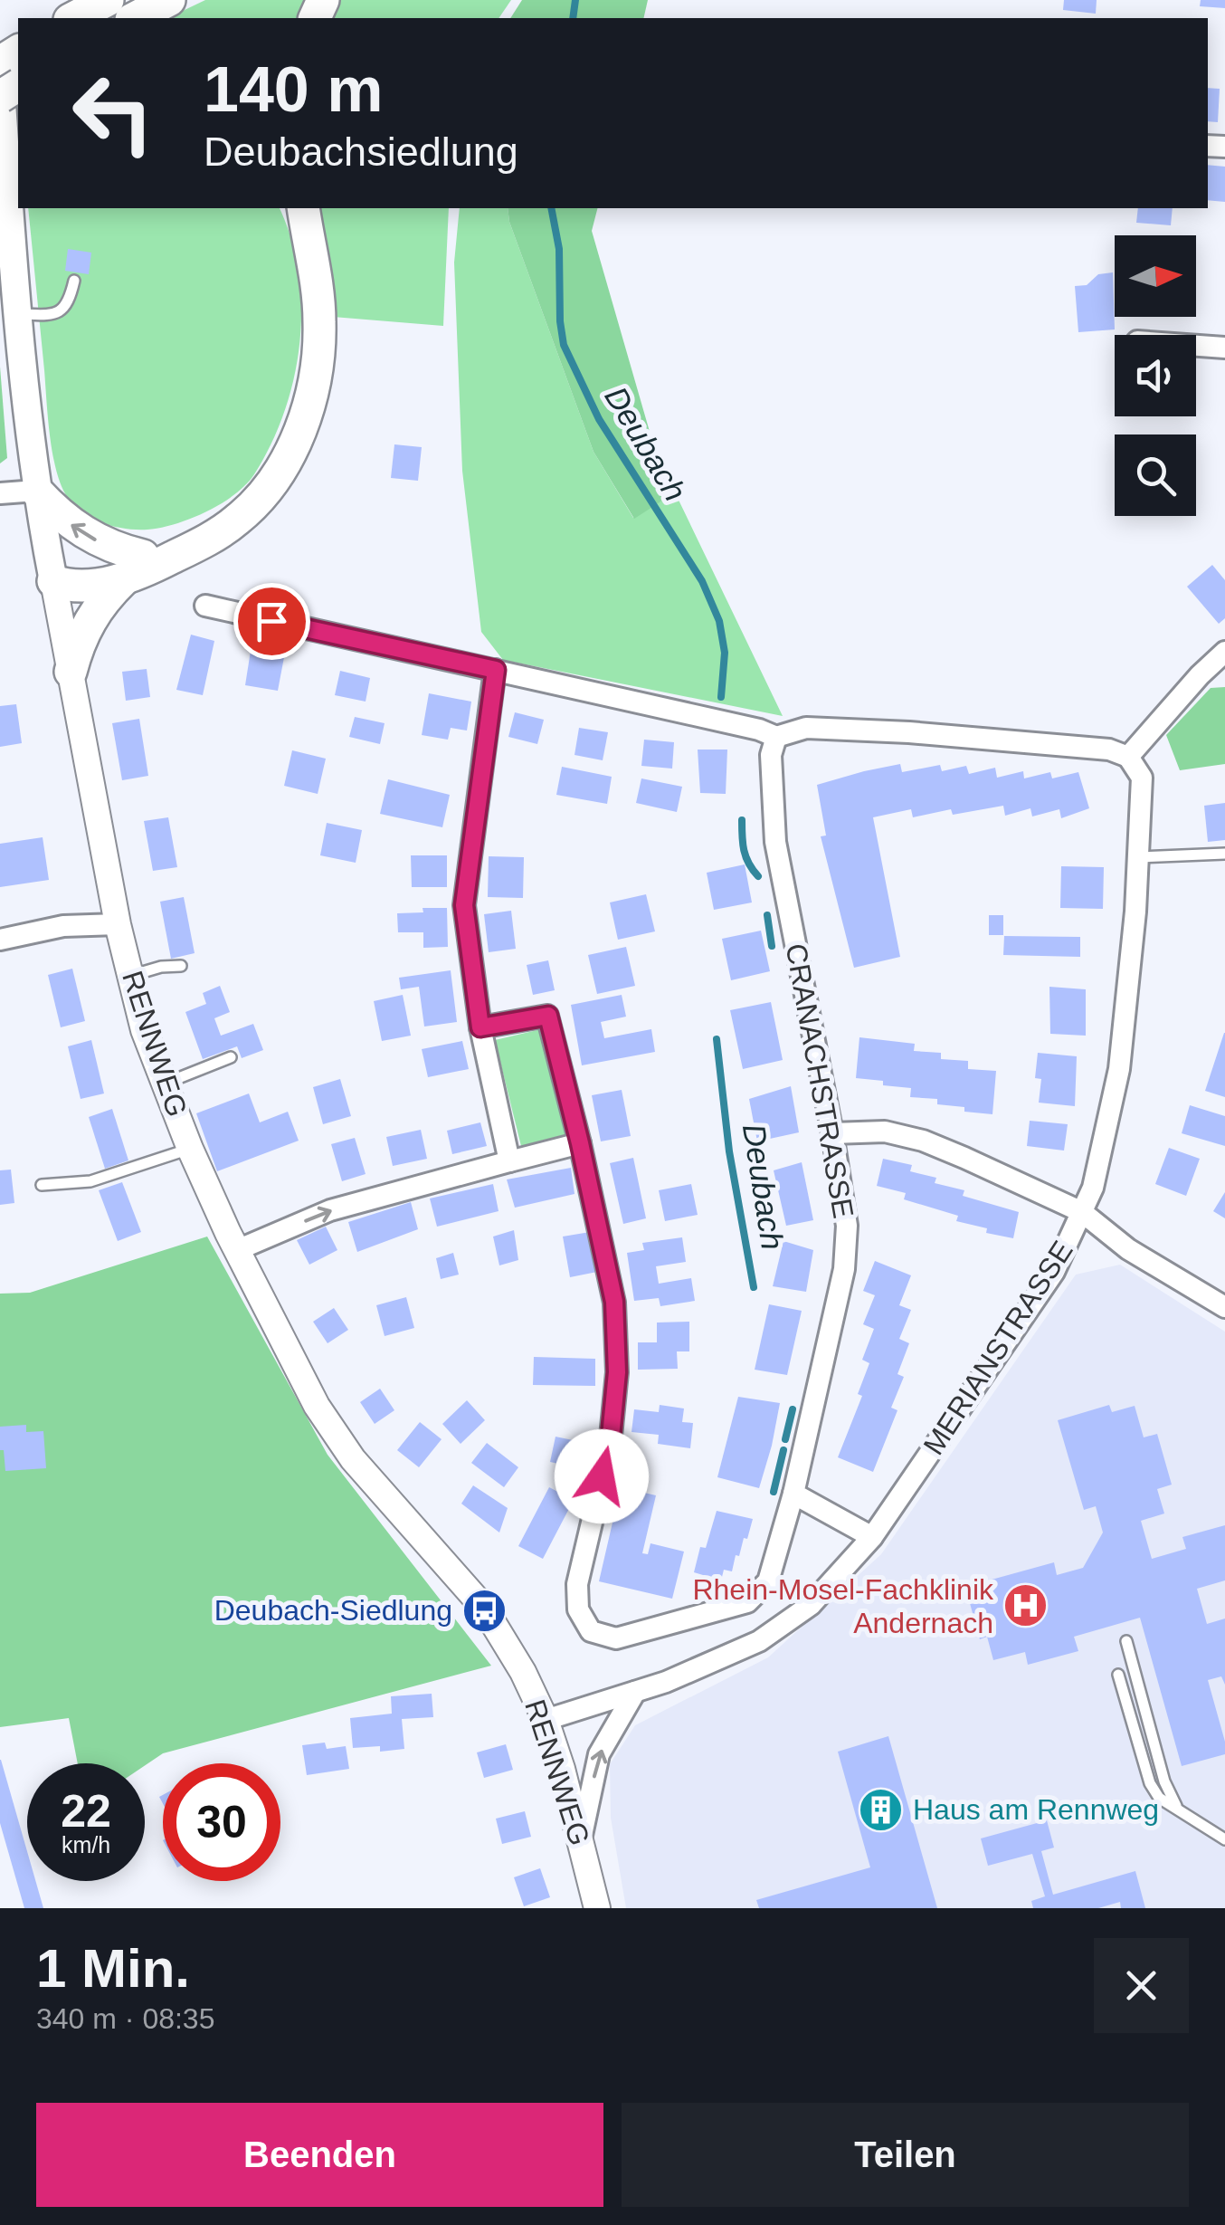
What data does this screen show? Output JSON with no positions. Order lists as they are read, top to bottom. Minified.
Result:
{"streets":{"main road":["RENNWEG"],"street":["CRANACHSTRASSE","MERIANSTRASSE"]},"crossings":[["RENNWEG","MERIANSTRASSE"]],"water":["Deubach"],"places":{"hospital":["Rhein-Mosel-Fachklinik Andernach"],"bus stop":["Deubach-Siedlung"],"building":["Haus am Rennweg"]},"north":"right","page":{"turn":["140 m","Deubachsiedlung"],"speed":"22 km/h","limit":"30","heading":["1 Min.","340 m · 08:35"],"buttons":["Beenden","Teilen"]}}
